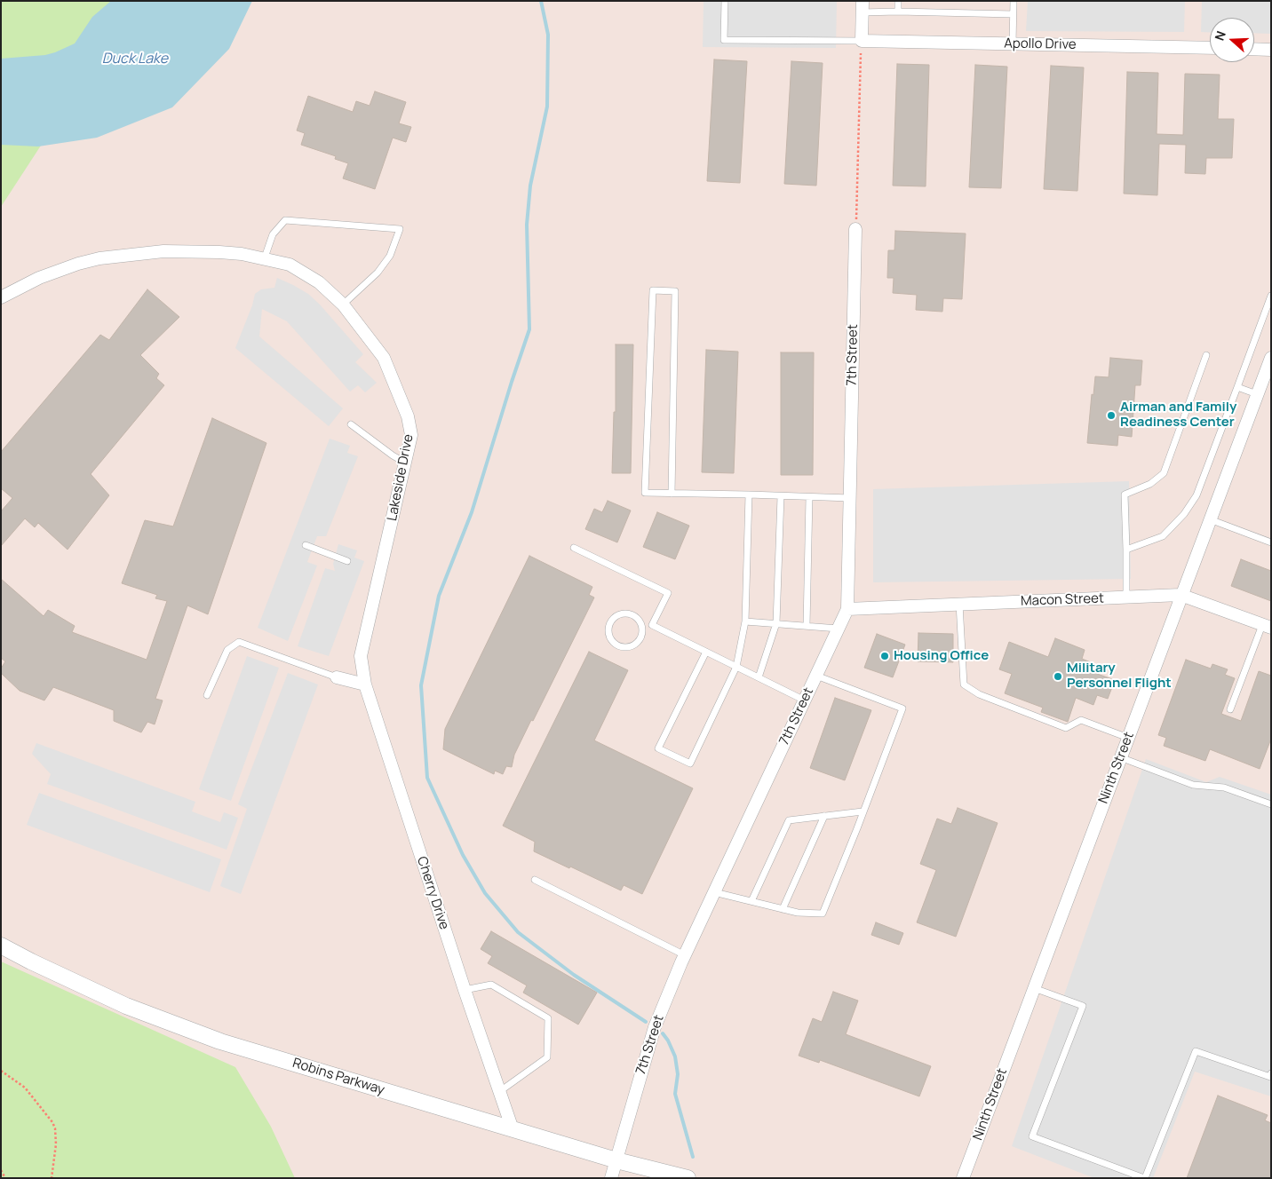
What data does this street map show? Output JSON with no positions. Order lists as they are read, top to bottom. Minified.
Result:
{"streets":{"street":["Apollo Drive","7th Street","Lakeside Drive","Macon Street","Ninth Street","Cherry Drive","Robins Parkway"]},"crossings":[["7th Street","Macon Street"],["7th Street","Robins Parkway"],["Lakeside Drive","Cherry Drive"],["Macon Street","Ninth Street"],["Cherry Drive","Robins Parkway"]],"water":["Duck Lake"],"places":["Airman and Family Readiness Center","Housing Office","Military Personnel Flight"],"north":"left"}
